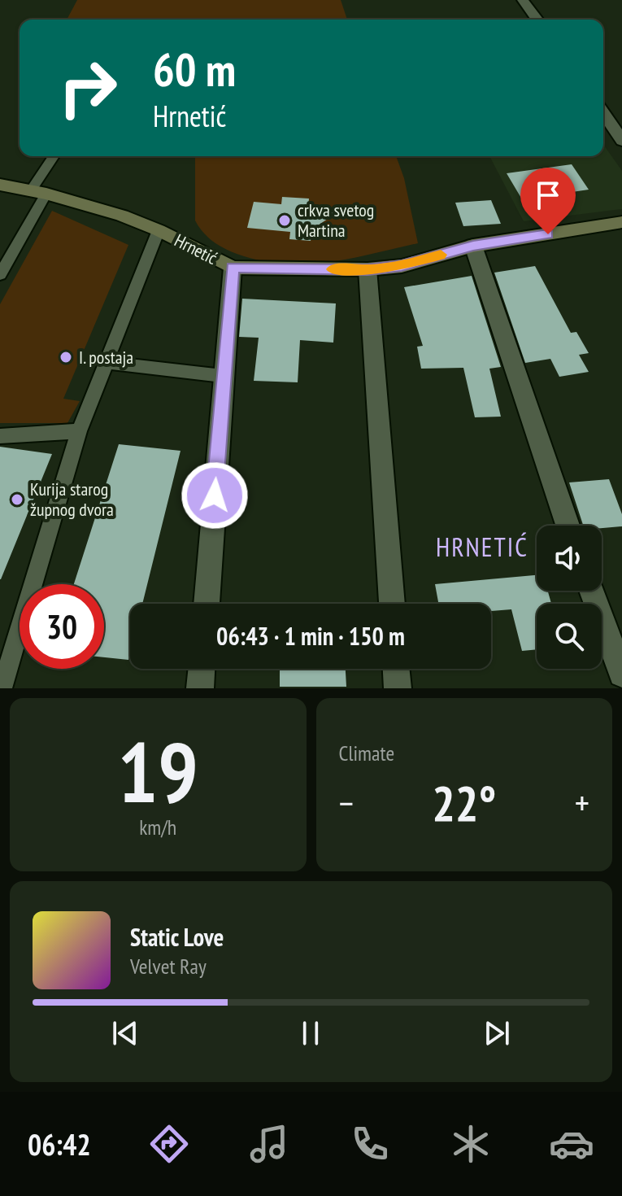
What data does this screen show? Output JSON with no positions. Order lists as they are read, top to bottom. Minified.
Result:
{"streets":{"street":["Hrnetić"]},"districts":["HRNETIĆ"],"places":["crkva svetog Martina","I. postaja","Kurija starog župnog dvora"],"page":{"turn":["60 m","Hrnetić"],"limit":"30","trip":"06:43 · 1 min · 150 m","tile":[["19","km/h"],"Climate"],"heat":["−","22°","+"],"song":["Static Love","Velvet Ray"],"tabs":"06:42"}}
